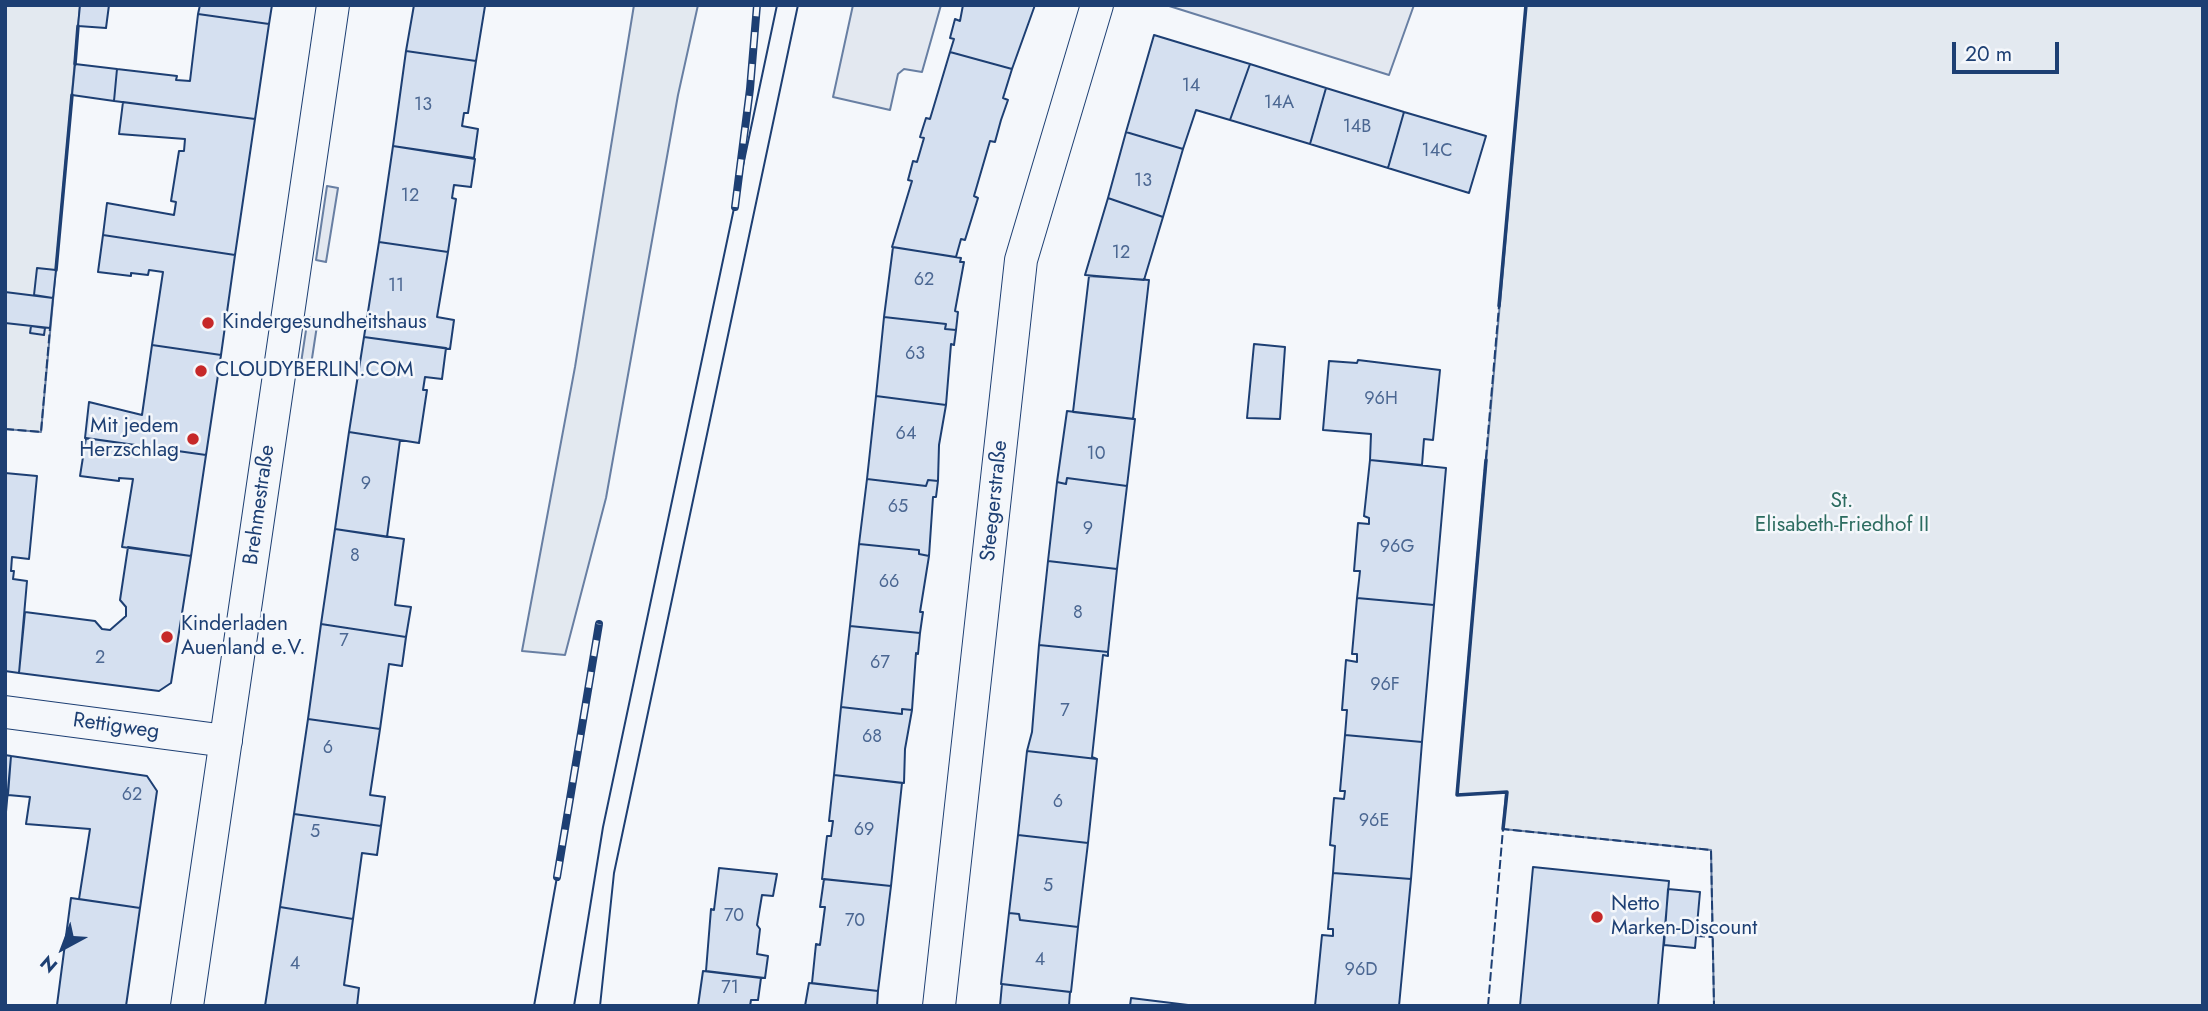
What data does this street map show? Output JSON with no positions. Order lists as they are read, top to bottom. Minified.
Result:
{"streets":{"street":["Steegerstraße","Brehmestraße","Rettigweg"]},"crossings":[["Brehmestraße","Rettigweg"]],"parks":["St. Elisabeth-Friedhof II"],"places":["Kindergesundheitshaus","CLOUDYBERLIN.COM","Mit jedem Herzschlag","Kinderladen Auenland e.V.","Netto Marken-Discount"],"house_numbers":["14","14A","13","14B","14C","13","12","12","62","11","63","96H","64","10","9","65","9","96G","8","66","8","7","2","67","96F","7","68","6","62","6","96E","69","5","5","70","70","4","4","96D","71"],"scale_bar":"20 m","north":"bottom left"}
